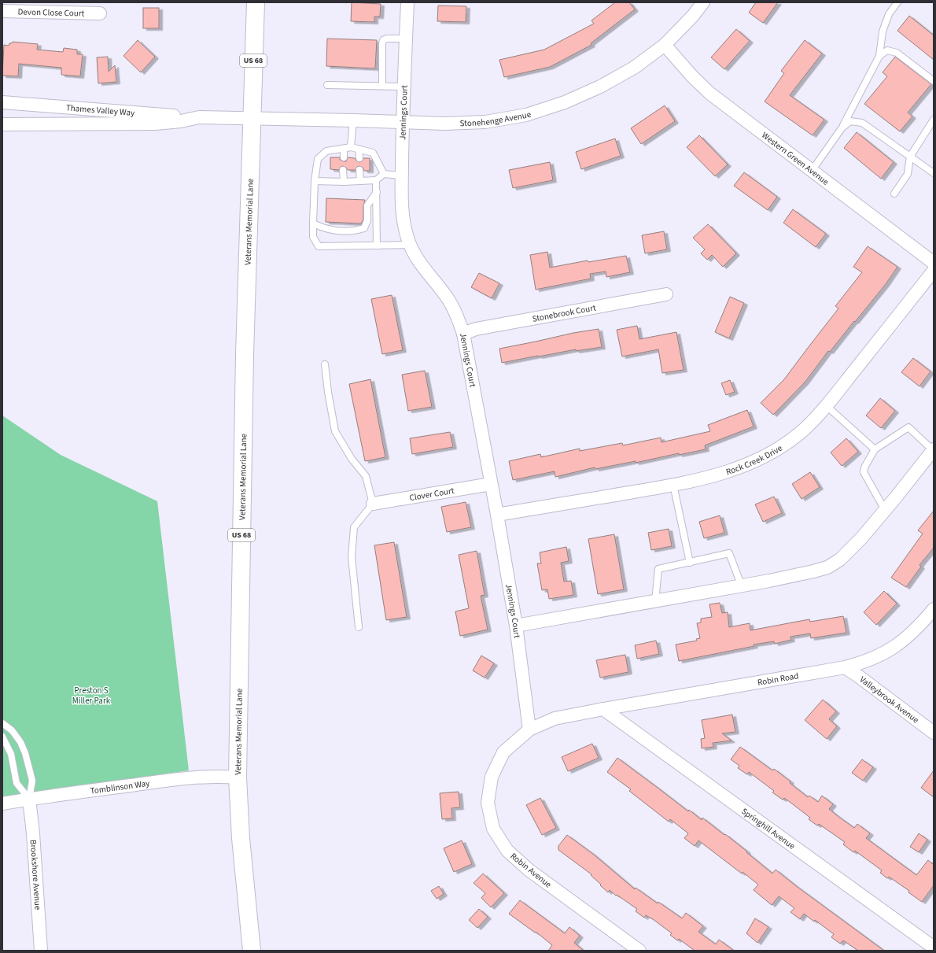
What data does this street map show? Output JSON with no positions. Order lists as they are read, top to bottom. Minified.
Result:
{"streets":{"main road":["US 68","Veterans Memorial Lane"],"street":["Devon Close Court","Thames Valley Way","Jennings Court","Stonehenge Avenue","Western Green Avenue","Stonebrook Court","Rock Creek Drive","Clover Court","Robin Road","Valleybrook Avenue","Tomblinson Way","Springhill Avenue","Robin Avenue","Brookshore Avenue"]},"crossings":[["Thames Valley Way","Stonehenge Avenue"],["Thames Valley Way","Veterans Memorial Lane"],["Jennings Court","Stonehenge Avenue"],["Jennings Court","Stonebrook Court"],["Jennings Court","Rock Creek Drive"],["Jennings Court","Clover Court"],["Jennings Court","Robin Avenue"],["Stonehenge Avenue","Western Green Avenue"],["Stonehenge Avenue","Veterans Memorial Lane"],["Veterans Memorial Lane","Tomblinson Way"],["Robin Road","Valleybrook Avenue"],["Robin Road","Springhill Avenue"],["Robin Road","Robin Avenue"],["Tomblinson Way","Brookshore Avenue"],["Springhill Avenue","Robin Avenue"]],"parks":["Preston S Miller Park"]}
